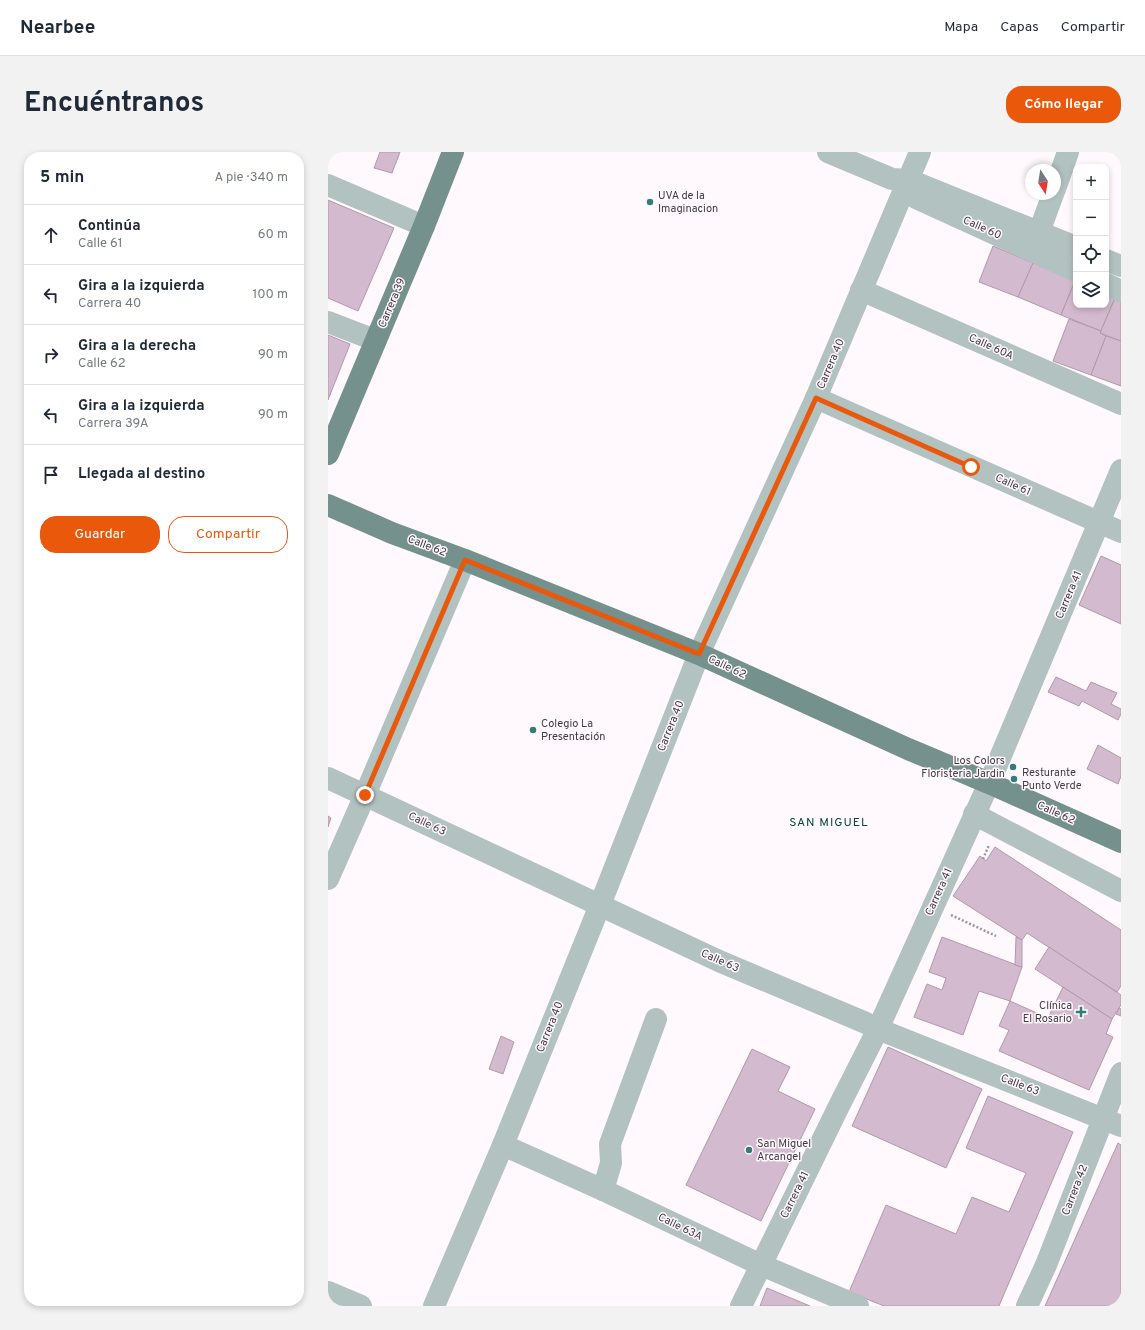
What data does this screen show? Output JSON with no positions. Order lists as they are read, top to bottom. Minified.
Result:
{"streets":{"main road":["Carrera 39","Calle 62"],"street":["Calle 60","Calle 60A","Carrera 40","Calle 61","Carrera 41","Calle 63","Carrera 42","Calle 63A"]},"crossings":[["Calle 60","Carrera 40"],["Calle 60A","Carrera 40"],["Carrera 40","Calle 61"],["Carrera 40","Calle 62"],["Carrera 40","Calle 63"],["Carrera 40","Calle 63A"],["Calle 61","Carrera 41"],["Calle 62","Carrera 41"],["Carrera 41","Calle 63"],["Carrera 41","Calle 63A"],["Calle 63","Carrera 42"]],"districts":["SAN MIGUEL"],"places":{"other":["UVA de la Imaginacion","Colegio La Presentación","Los Colors Floristeria Jardin","Resturante Punto Verde","San Miguel Arcangel"],"health":["Clínica El Rosario"]},"north":"bottom","page":{"header":"Nearbee","nav":["Mapa","Capas","Compartir"],"title":"Encuéntranos","buttons":["Cómo llegar",["Guardar","Compartir"]],"heading":["5 min","A pie · 340 m"],"map_buttons":["+","−"],"list":[["Continúa","Calle 61","60 m"],["Gira a la izquierda","Carrera 40","100 m"],["Gira a la derecha","Calle 62","90 m"],["Gira a la izquierda","Carrera 39A","90 m"],"Llegada al destino"]}}
